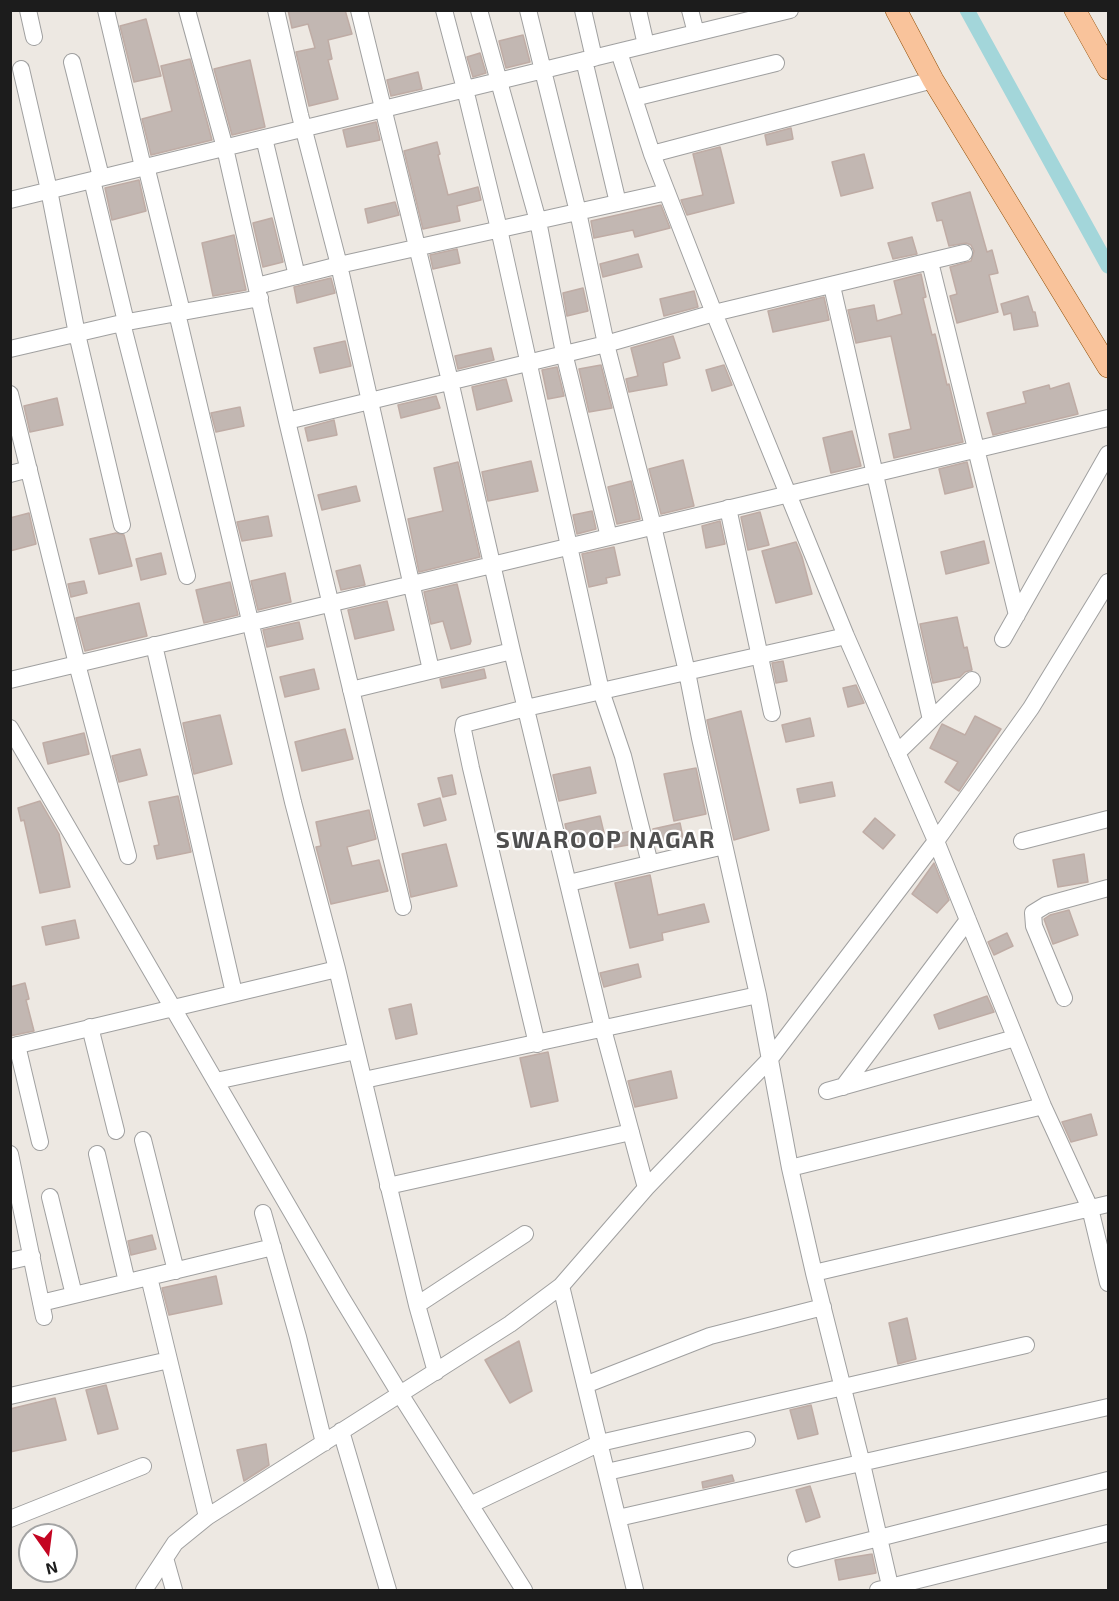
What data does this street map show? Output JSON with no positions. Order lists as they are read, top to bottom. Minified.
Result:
{"districts":["SWAROOP NAGAR"],"north":"bottom"}
